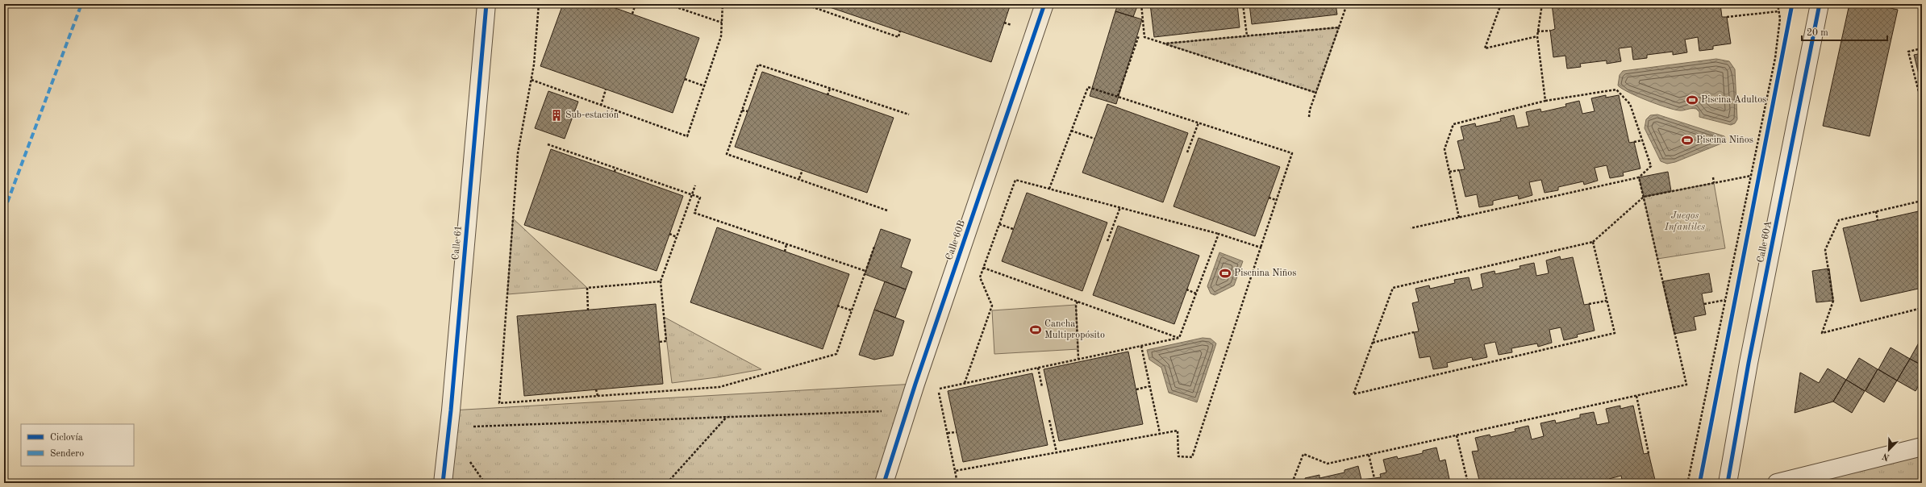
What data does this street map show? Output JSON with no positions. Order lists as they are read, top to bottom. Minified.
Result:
{"streets":{"street":["Calle 60B","Calle 60A","Calle 61"]},"parks":["Juegos Infantiles"],"places":{"sports":["Piscina Adultos","Piscina Niños","Piscnina Niños","Cancha Multipropósito"],"building":["Sub-estación"]},"legend":["Ciclovía","Sendero"],"scale_bar":"20 m","north":"bottom left"}
